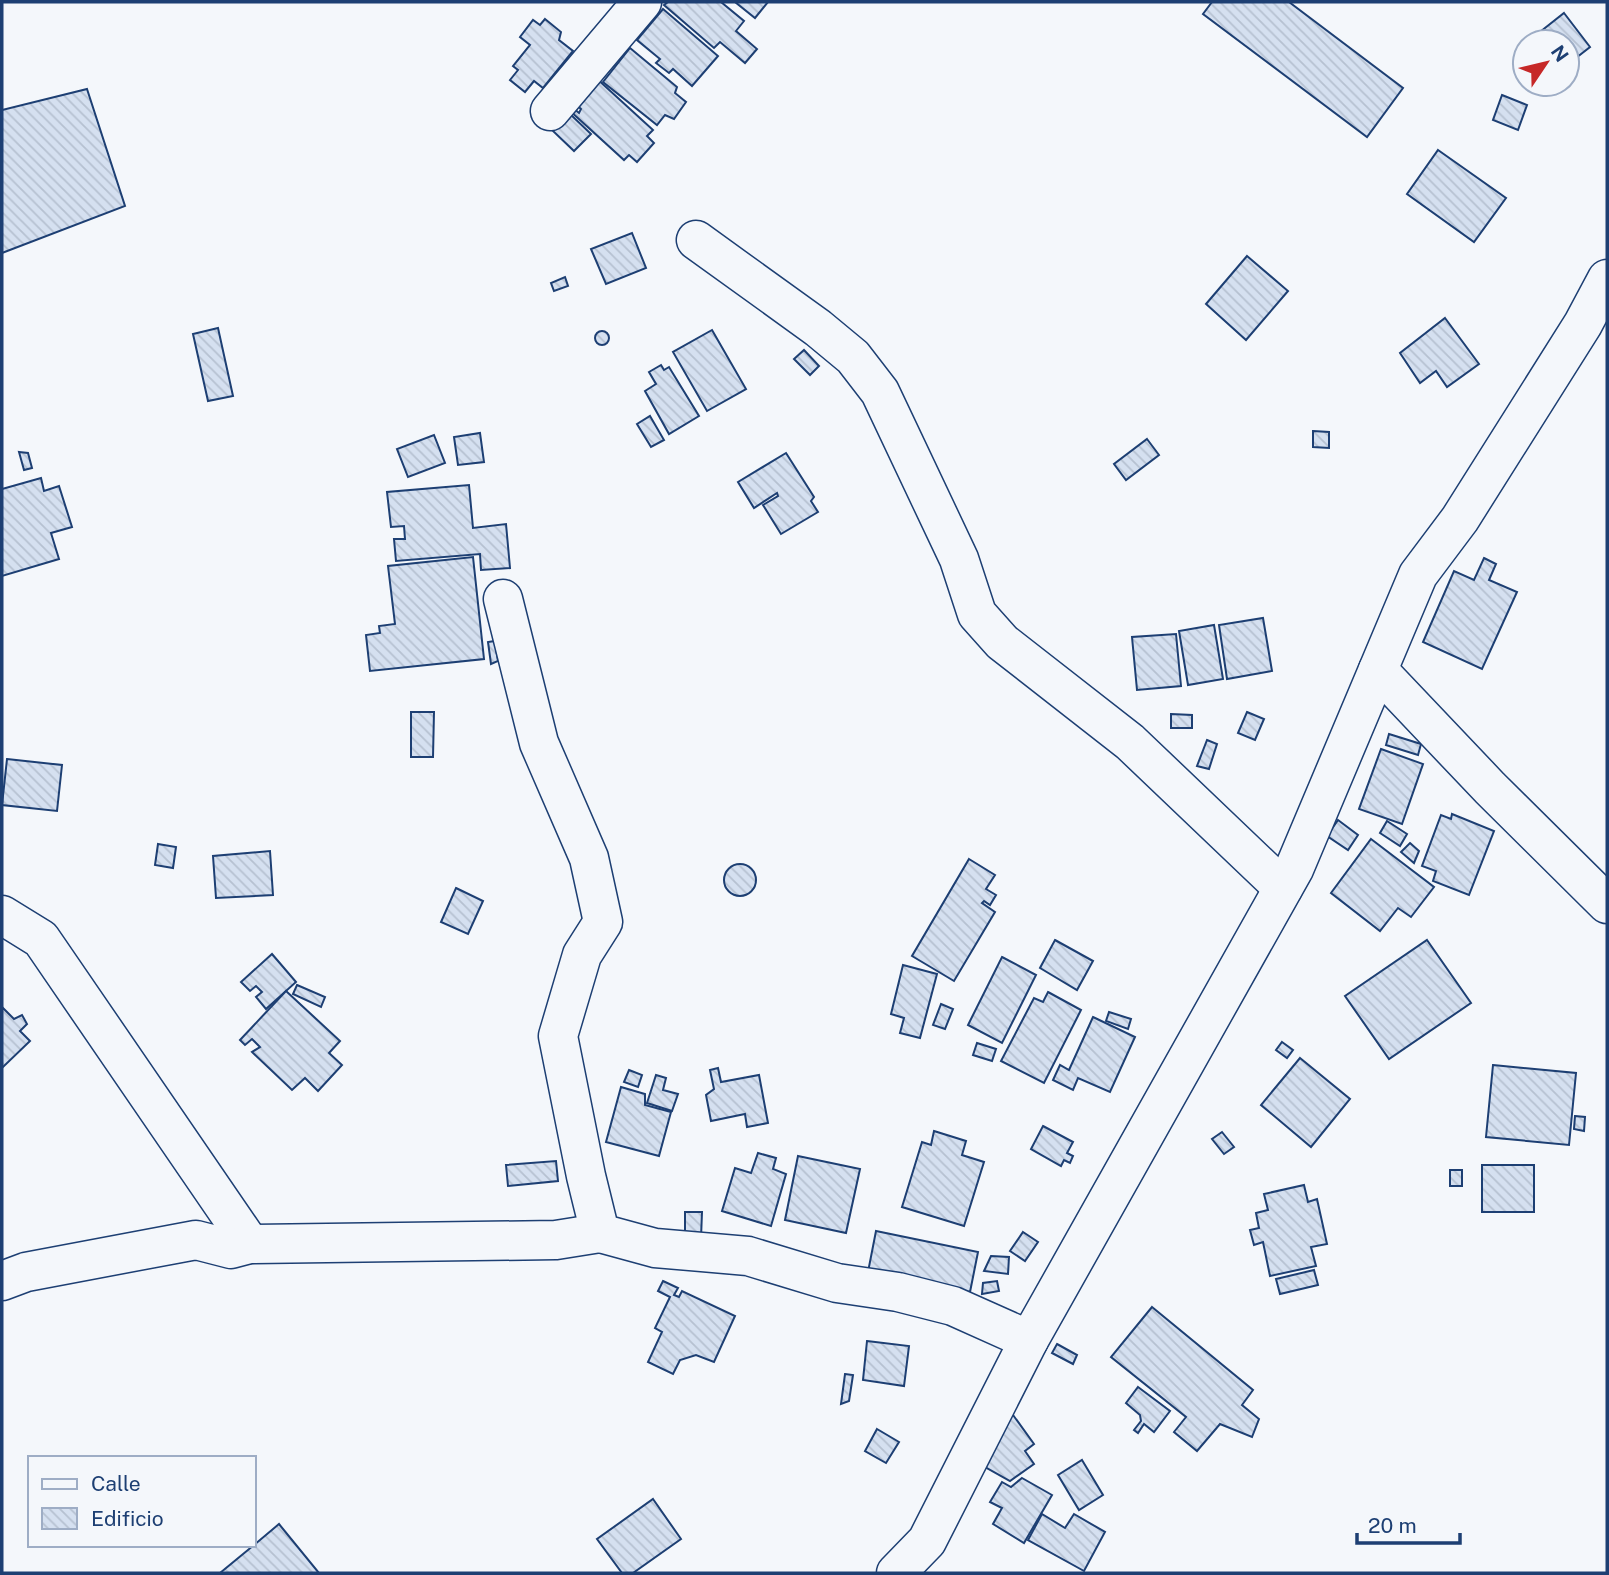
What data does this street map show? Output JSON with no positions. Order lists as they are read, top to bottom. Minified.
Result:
{"legend":["Calle","Edificio"],"scale_bar":"20 m","north":"top right"}
